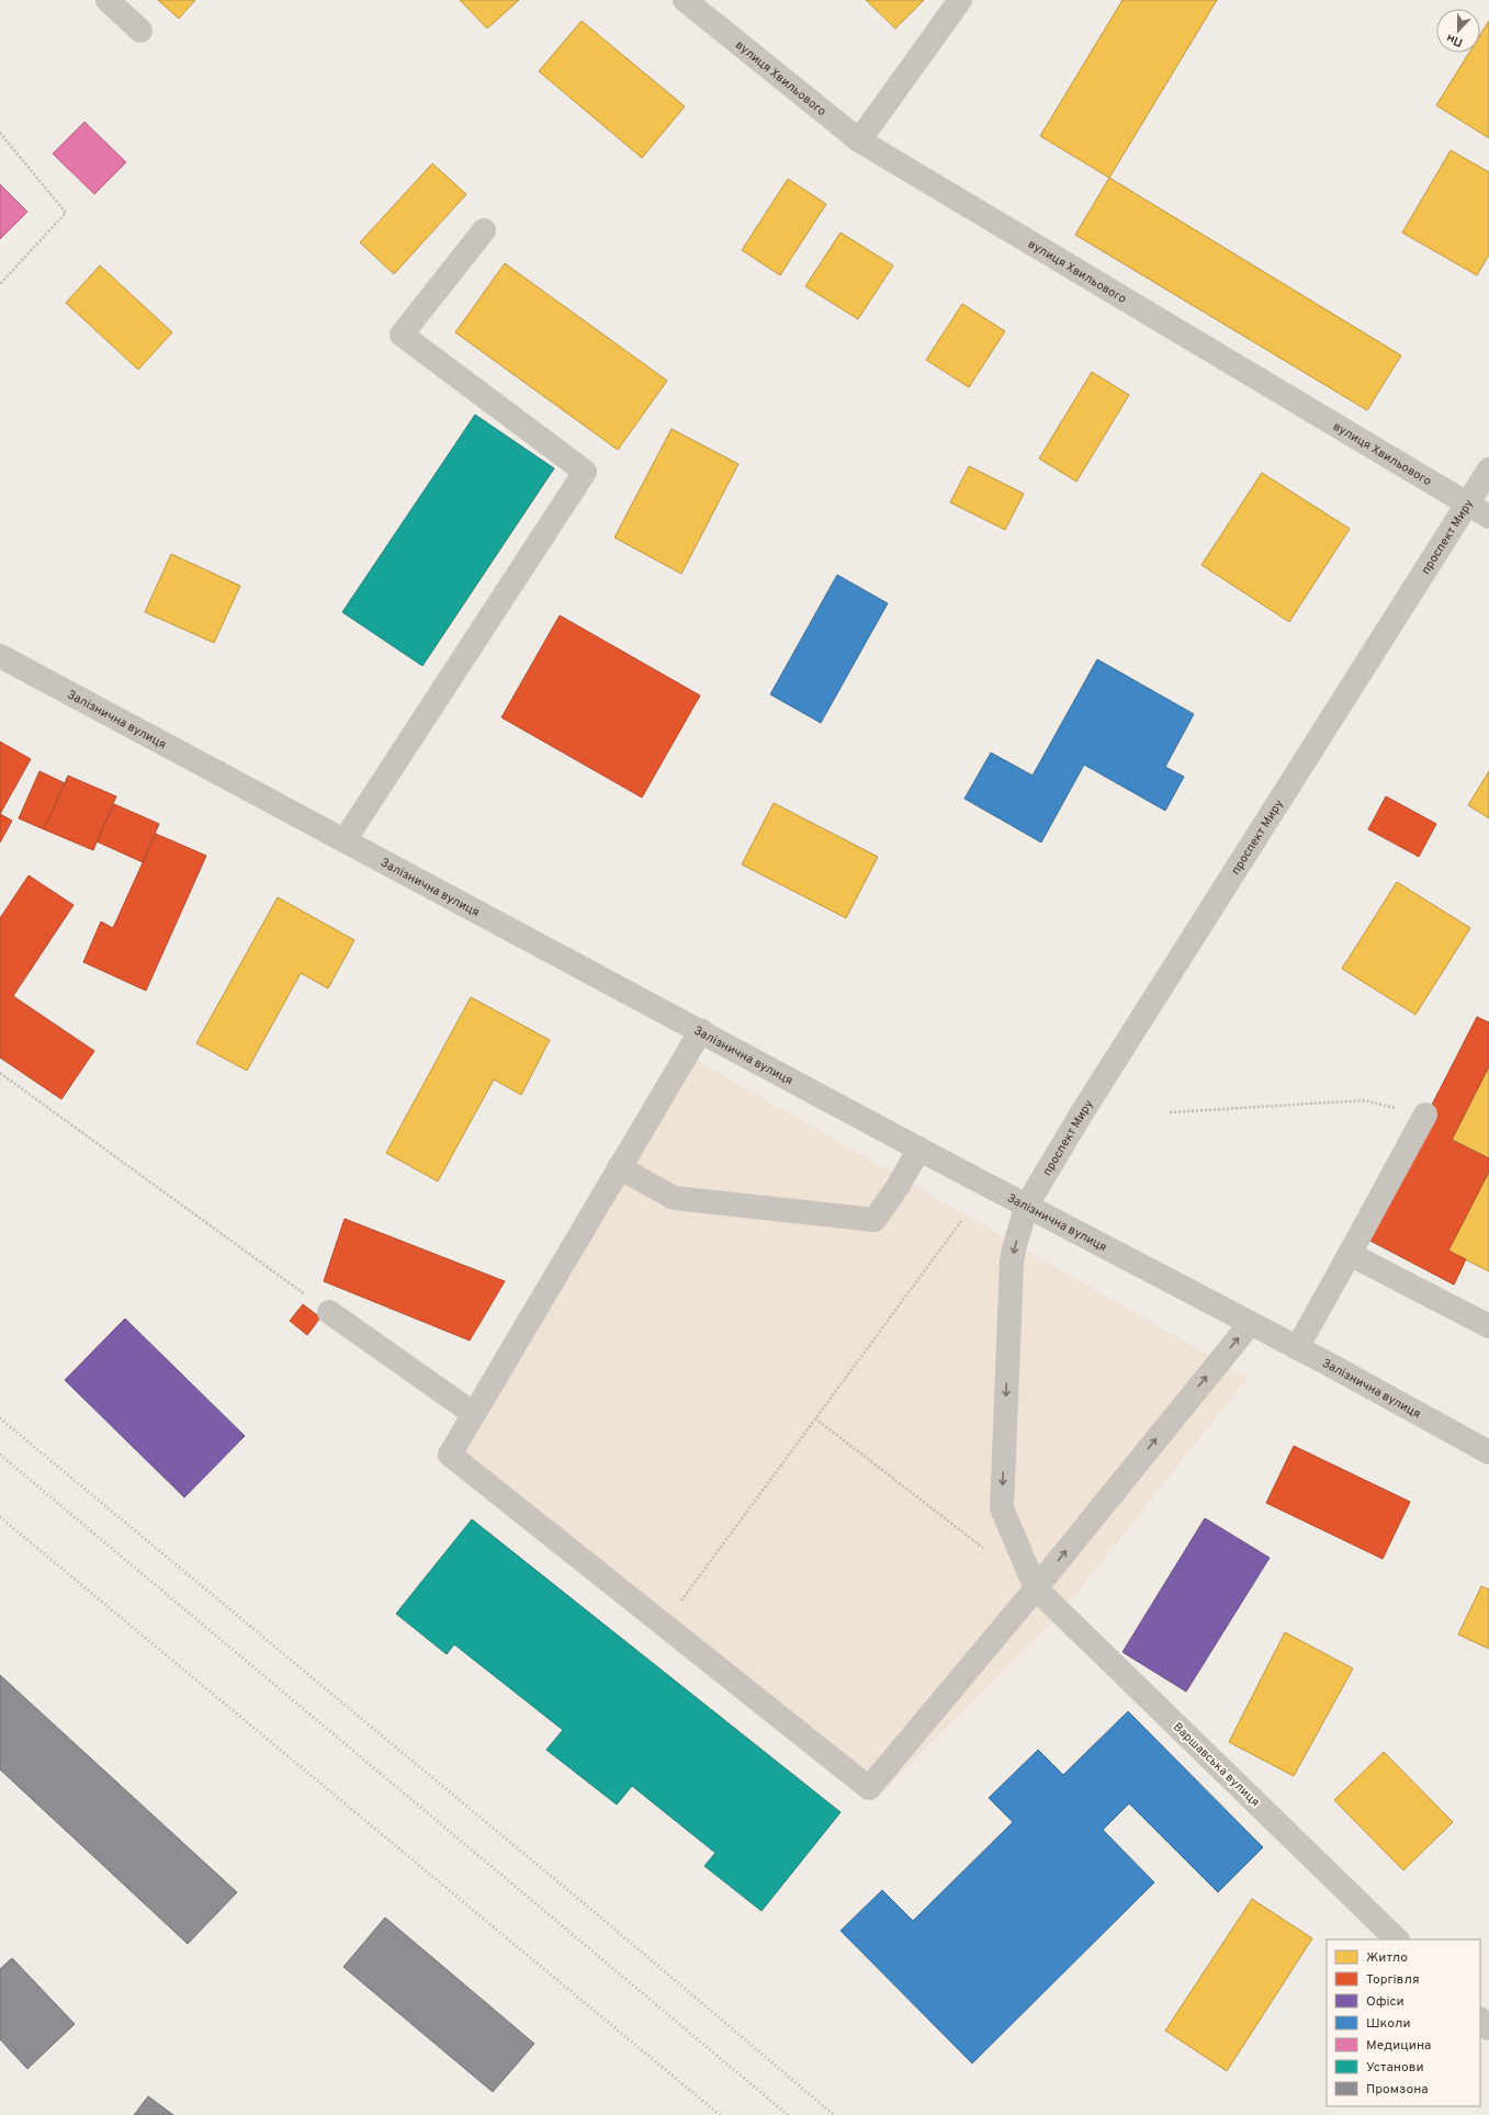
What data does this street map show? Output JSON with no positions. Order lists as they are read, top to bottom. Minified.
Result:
{"streets":{"street":["вулиця Хвильового","проспект Миру","Залізнична вулиця","Варшавська вулиця"]},"crossings":[["вулиця Хвильового","проспект Миру"],["проспект Миру","Залізнична вулиця"],["проспект Миру","Варшавська вулиця"]],"legend":["Житло","Торгівля","Офіси","Школи","Медицина","Установи","Промзона"],"north":"bottom"}
